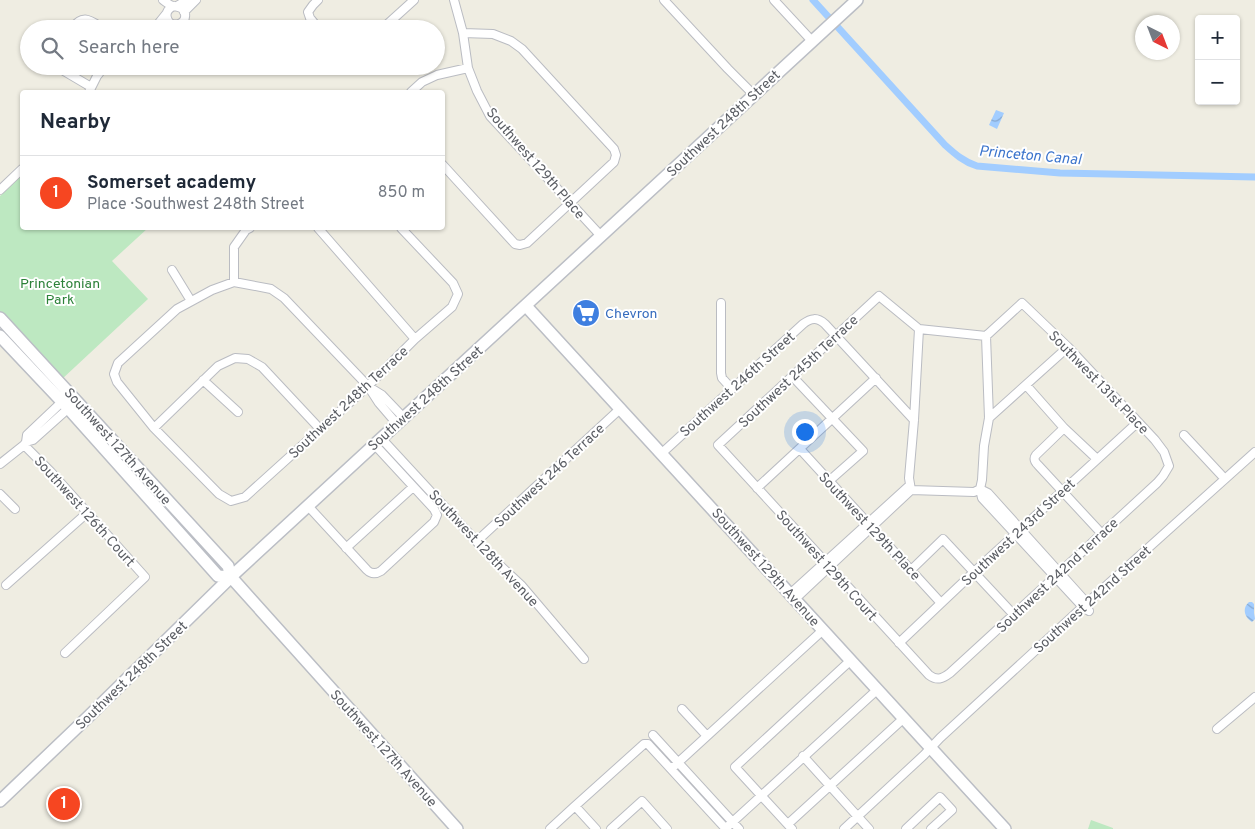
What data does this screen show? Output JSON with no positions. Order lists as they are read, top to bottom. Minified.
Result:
{"streets":{"street":["Southwest 248th Street","Southwest 129th Place","Southwest 245th Terrace","Southwest 131st Place","Southwest 246th Street","Southwest 248th Terrace","Southwest 127th Avenue","Southwest 246 Terrace","Southwest 126th Court","Southwest 243rd Street","Southwest 128th Avenue","Southwest 129th Court","Southwest 129th Avenue","Southwest 242nd Terrace","Southwest 242nd Street"]},"crossings":[["Southwest 248th Street","Southwest 129th Place"],["Southwest 248th Street","Southwest 127th Avenue"],["Southwest 248th Street","Southwest 128th Avenue"],["Southwest 248th Street","Southwest 129th Avenue"],["Southwest 129th Place","Southwest 243rd Street"],["Southwest 245th Terrace","Southwest 246th Street"],["Southwest 245th Terrace","Southwest 129th Court"],["Southwest 131st Place","Southwest 243rd Street"],["Southwest 131st Place","Southwest 242nd Terrace"],["Southwest 246th Street","Southwest 129th Avenue"],["Southwest 246 Terrace","Southwest 128th Avenue"],["Southwest 246 Terrace","Southwest 129th Avenue"],["Southwest 243rd Street","Southwest 129th Court"],["Southwest 129th Court","Southwest 242nd Terrace"],["Southwest 129th Avenue","Southwest 242nd Street"]],"water":["Princeton Canal"],"parks":["Princetonian Park"],"places":{"supermarket":["Chevron"]},"north":"bottom right","page":{"map_buttons":["+","−"],"search":"Search here","heading":"Nearby","list":[{"mark":"1","name":"Somerset academy","note":"Place · Southwest 248th Street","value":"850 m"}],"pins":"1"}}
